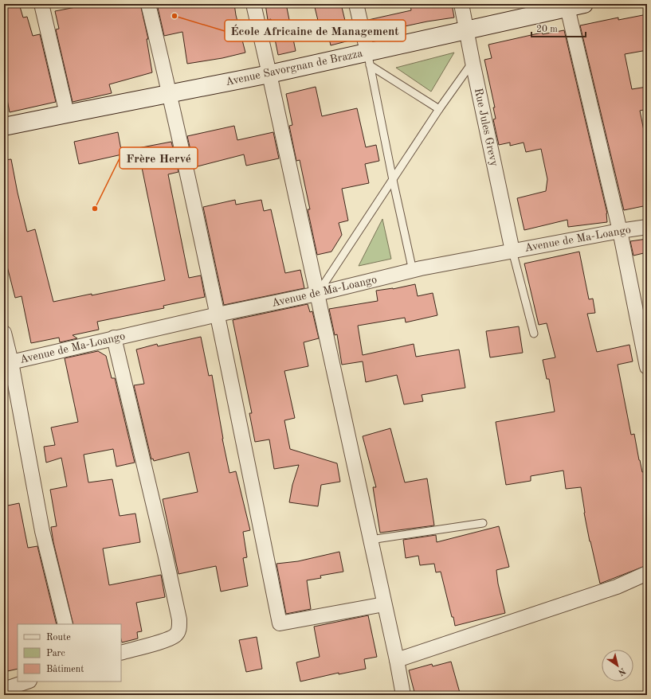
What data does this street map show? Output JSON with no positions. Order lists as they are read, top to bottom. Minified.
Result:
{"streets":{"main road":["Avenue Savorgnan de Brazza"],"street":["Rue Jules Grevy","Avenue de Ma-Loango"]},"crossings":[["Avenue Savorgnan de Brazza","Rue Jules Grevy"],["Rue Jules Grevy","Avenue de Ma-Loango"]],"places":["École Africaine de Management","Frère Hervé"],"legend":["Route","Parc","Bâtiment"],"scale_bar":"20 m","north":"bottom right"}
